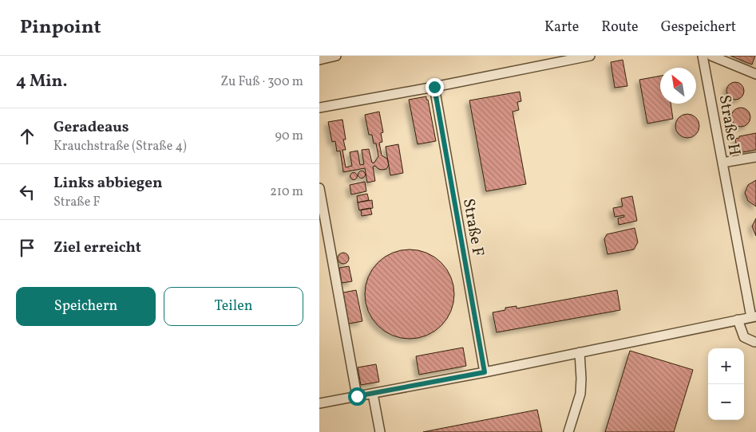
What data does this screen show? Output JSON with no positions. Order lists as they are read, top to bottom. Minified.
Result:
{"streets":{"street":["Straße H","Straße F"]},"north":"top left","page":{"header":"Pinpoint","nav":["Karte","Route","Gespeichert"],"heading":["4 Min.","Zu Fuß · 300 m"],"list":[["Geradeaus","Krauchstraße (Straße 4)","90 m"],["Links abbiegen","Straße F","210 m"],"Ziel erreicht"],"buttons":["Speichern","Teilen"],"map_buttons":["+","−"]}}
